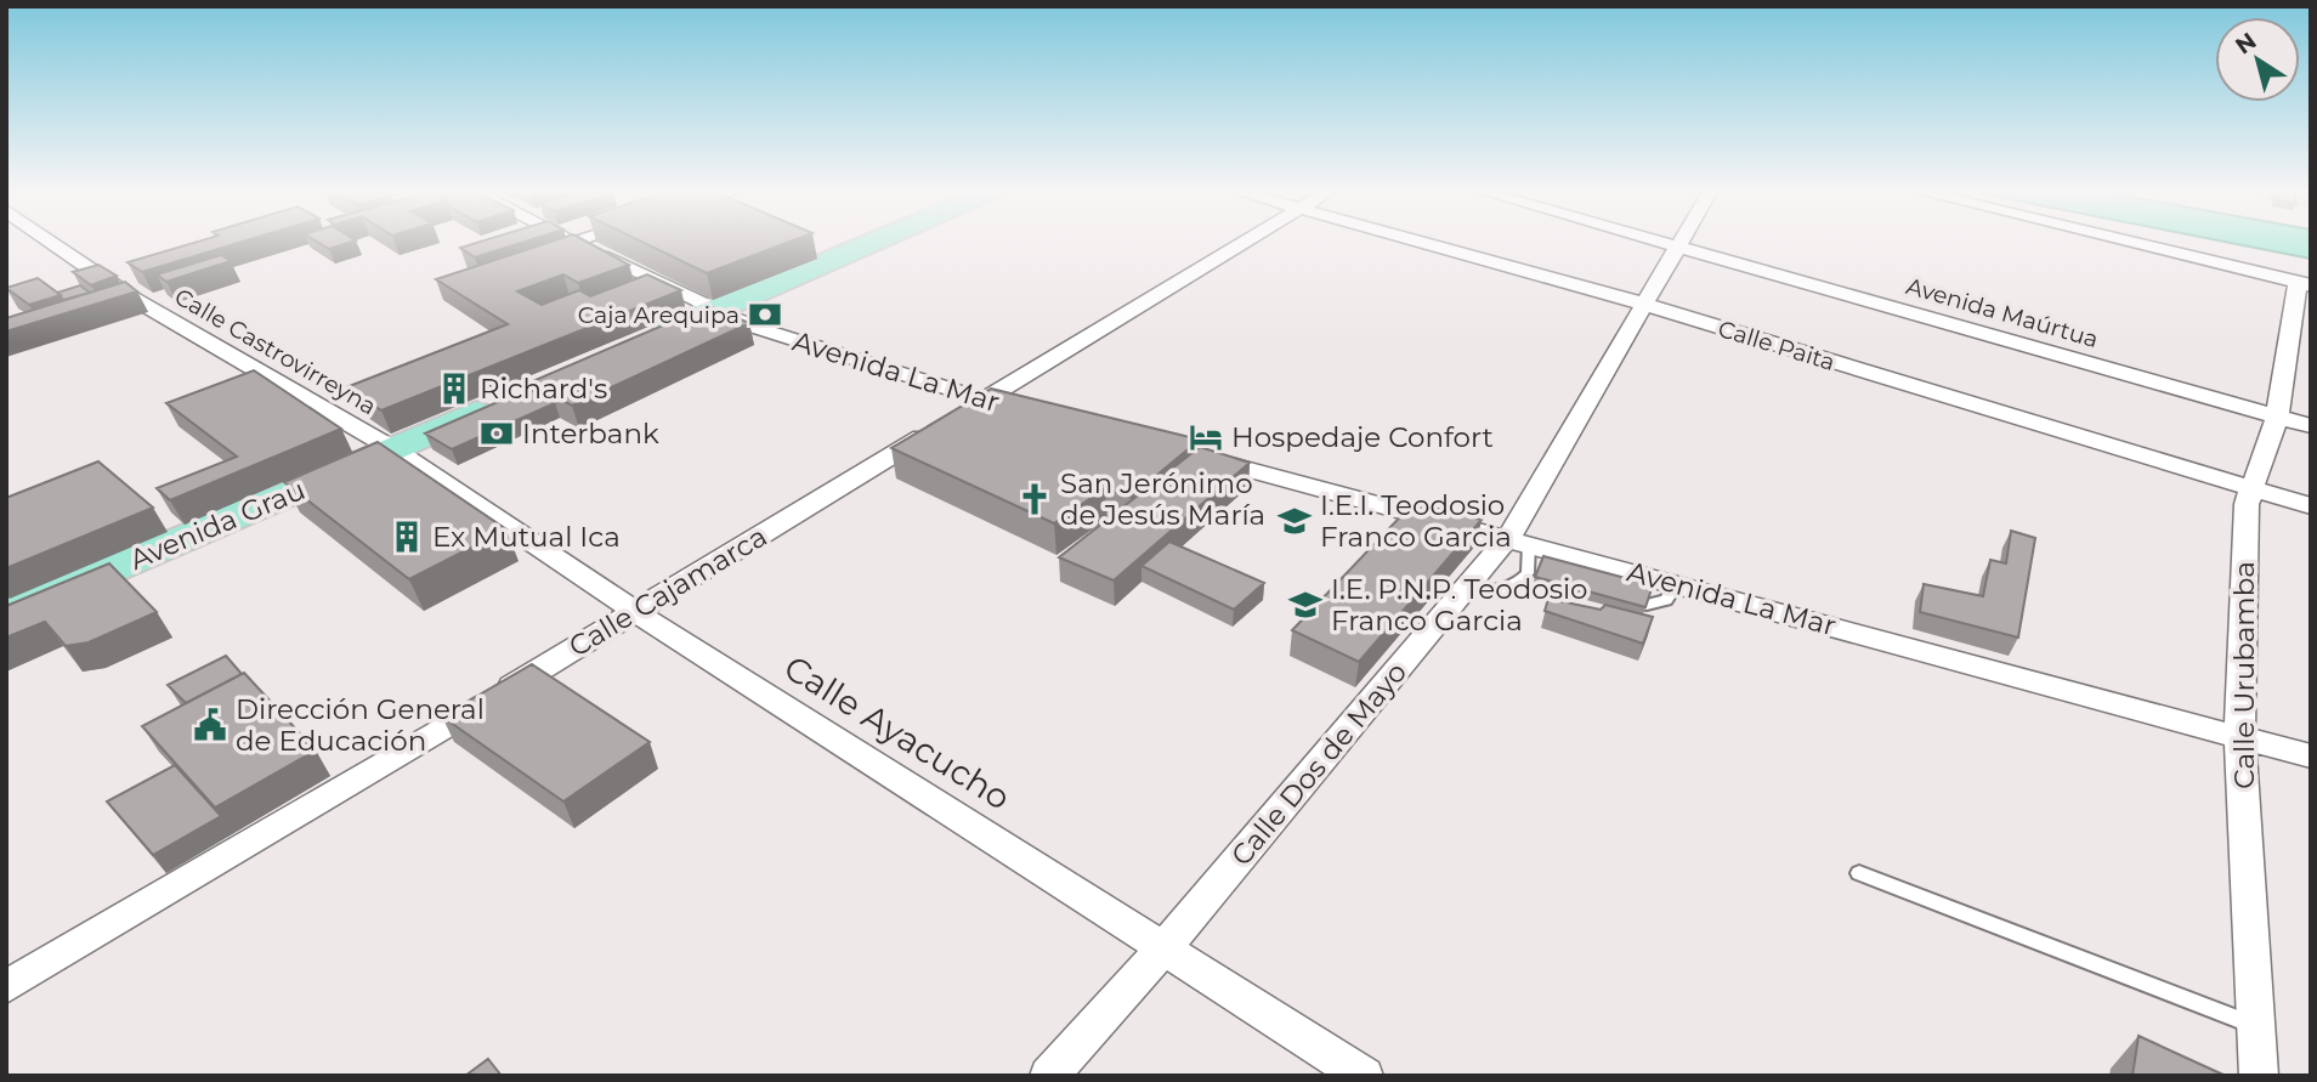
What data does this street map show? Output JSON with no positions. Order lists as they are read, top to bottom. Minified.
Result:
{"streets":{"main road":["Avenida Grau"],"street":["Avenida Maúrtua","Calle Paita","Calle Castrovirreyna","Avenida La Mar","Calle Cajamarca","Calle Urubamba","Calle Ayacucho","Calle Dos de Mayo"]},"crossings":[["Avenida Maúrtua","Calle Urubamba"],["Calle Paita","Calle Urubamba"],["Calle Paita","Calle Dos de Mayo"],["Calle Castrovirreyna","Avenida Grau"],["Calle Castrovirreyna","Calle Ayacucho"],["Avenida La Mar","Calle Cajamarca"],["Avenida La Mar","Calle Urubamba"],["Avenida La Mar","Calle Dos de Mayo"],["Avenida Grau","Calle Ayacucho"],["Calle Cajamarca","Calle Ayacucho"],["Calle Ayacucho","Calle Dos de Mayo"]],"places":{"bank":["Caja Arequipa","Interbank"],"building":["Richard's","Ex Mutual Ica"],"hotel":["Hospedaje Confort"],"church":["San Jerónimo de Jesús María"],"school or university":["I.E.I. Teodosio Franco Garcia","I.E. P.N.P. Teodosio Franco Garcia"],"public building":["Dirección General de Educación"]},"north":"top left"}
